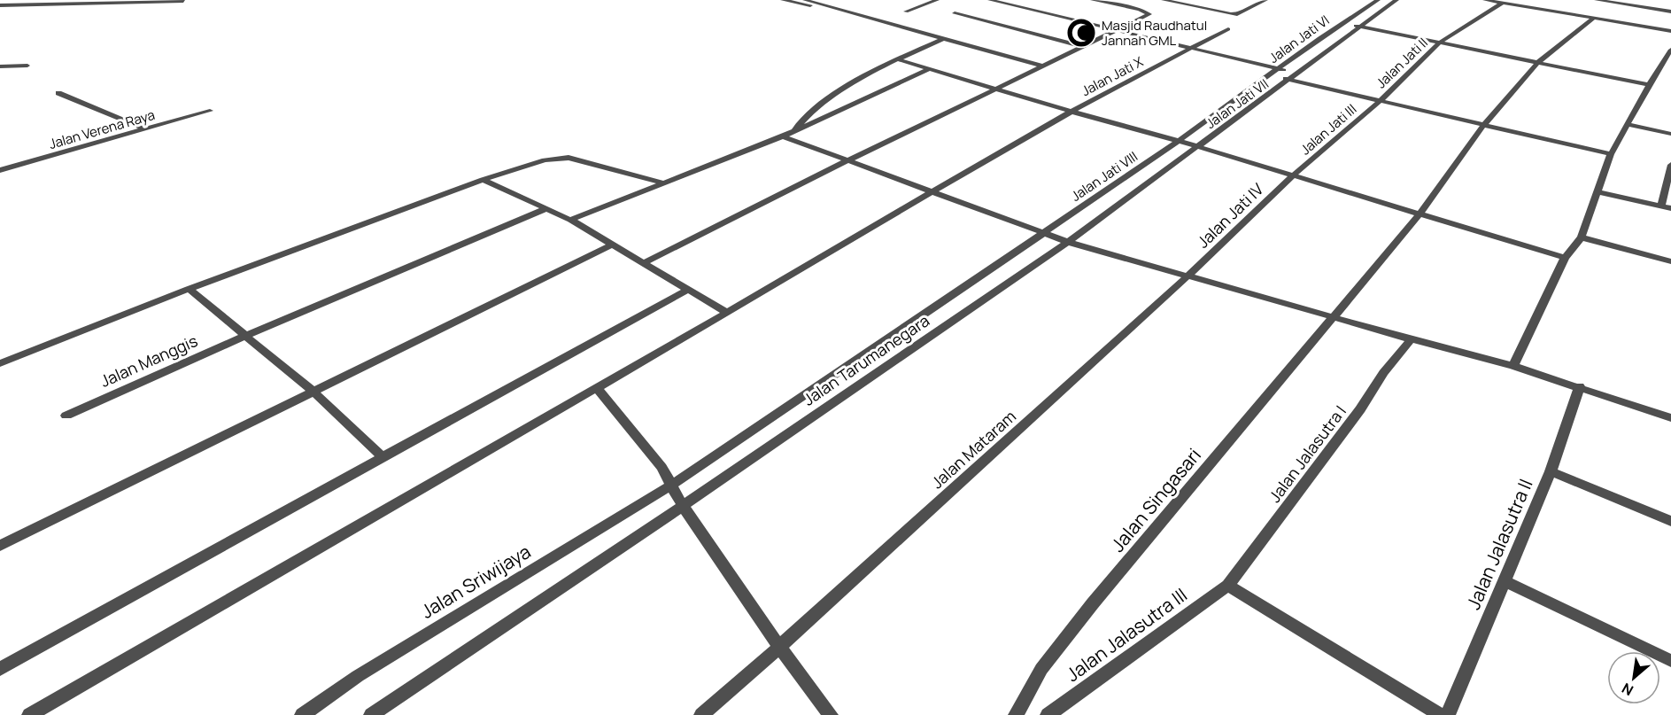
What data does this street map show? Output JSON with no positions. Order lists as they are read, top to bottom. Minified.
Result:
{"streets":{"street":["Jalan Jati VI","Jalan Jati II","Jalan Jati X","Jalan Jati VII","Jalan Verena Raya","Jalan Jati III","Jalan Jati VIII","Jalan Jati IV","Jalan Tarumanegara","Jalan Manggis","Jalan Mataram","Jalan Jalasutra I","Jalan Singasari","Jalan Jalasutra II","Jalan Sriwijaya","Jalan Jalasutra III"]},"crossings":[["Jalan Jati VI","Jalan Jati VII"],["Jalan Jati II","Jalan Jati III"],["Jalan Jati VII","Jalan Jati VIII"],["Jalan Jati III","Jalan Jati IV"],["Jalan Jati VIII","Jalan Tarumanegara"],["Jalan Jati IV","Jalan Mataram"],["Jalan Tarumanegara","Jalan Sriwijaya"],["Jalan Jalasutra I","Jalan Jalasutra III"]],"places":{"mosque":["Masjid Raudhatul Jannah GML"]},"north":"bottom left"}
